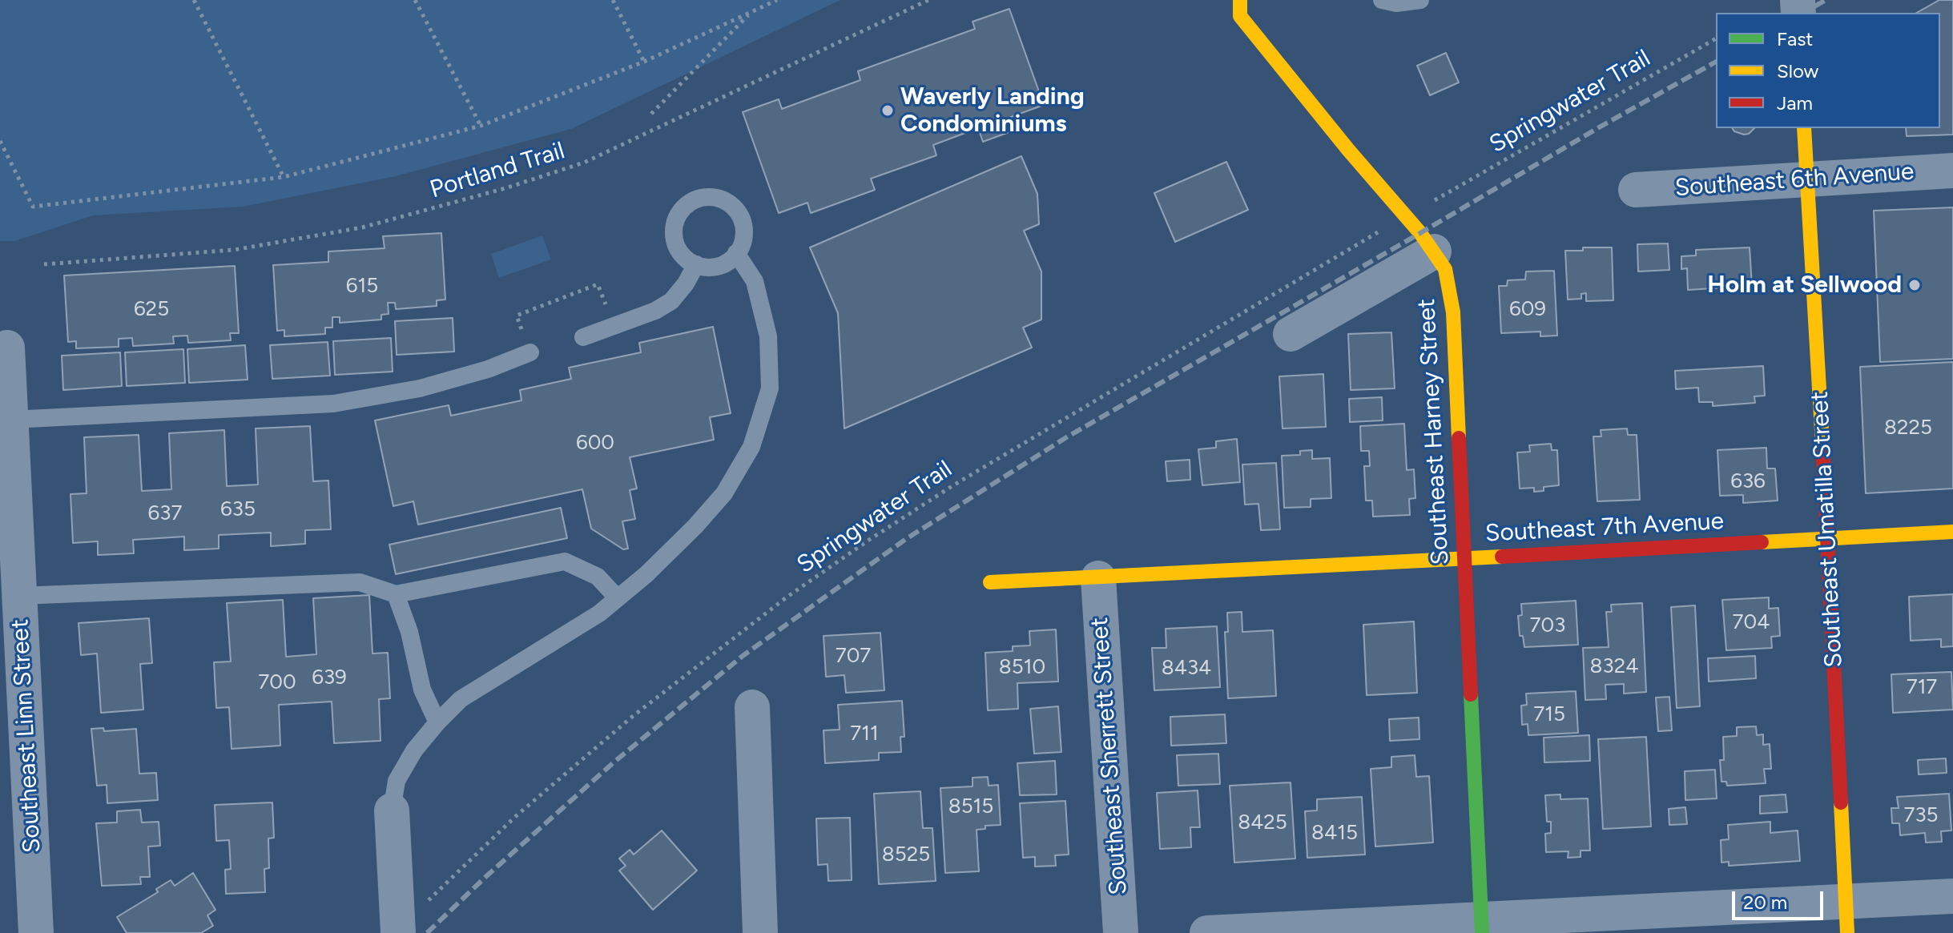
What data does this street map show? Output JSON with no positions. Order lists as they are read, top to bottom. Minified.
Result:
{"streets":{"street":["Southeast 6th Avenue","Southeast Harney Street","Southeast 7th Avenue","Southeast Umatilla Street","Southeast Linn Street","Southeast Sherrett Street"],"path":["Springwater Trail","Portland Trail"]},"crossings":[["Southeast 6th Avenue","Southeast Umatilla Street"],["Southeast Harney Street","Southeast 7th Avenue"],["Southeast 7th Avenue","Southeast Umatilla Street"],["Southeast 7th Avenue","Southeast Sherrett Street"]],"places":["Waverly Landing Condominiums","Holm at Sellwood"],"house_numbers":["615","625","609","8225","600","636","635","637","704","703","707","8324","8510","8434","639","700","717","715","711","8515","735","8425","8415","8525"],"legend":["Fast","Slow","Jam"],"scale_bar":"20 m"}
